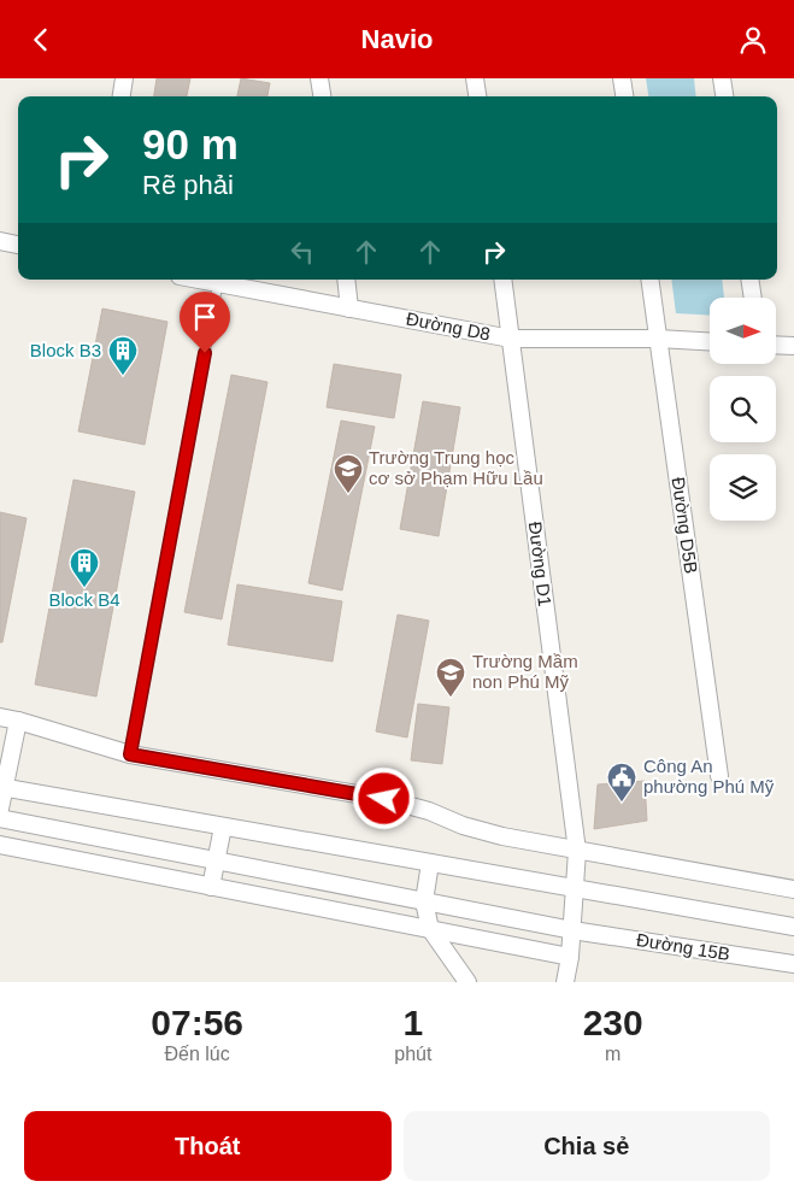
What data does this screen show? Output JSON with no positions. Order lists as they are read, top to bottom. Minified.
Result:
{"streets":{"street":["Đường D8","Đường D5B","Đường D1","Đường 15B"]},"crossings":[["Đường D8","Đường D5B"],["Đường D8","Đường D1"],["Đường D1","Đường 15B"]],"places":{"building":["Block B3","Block B4"],"school or university":["Trường Trung học cơ sở Phạm Hữu Lầu","Trường Mầm non Phú Mỹ"],"public building":["Công An phường Phú Mỹ"]},"north":"right","page":{"header":"Navio","turn":["90 m","Rẽ phải"],"eta":["07:56","Đến lúc","1","phút","230","m"],"buttons":["Thoát","Chia sẻ"]}}
